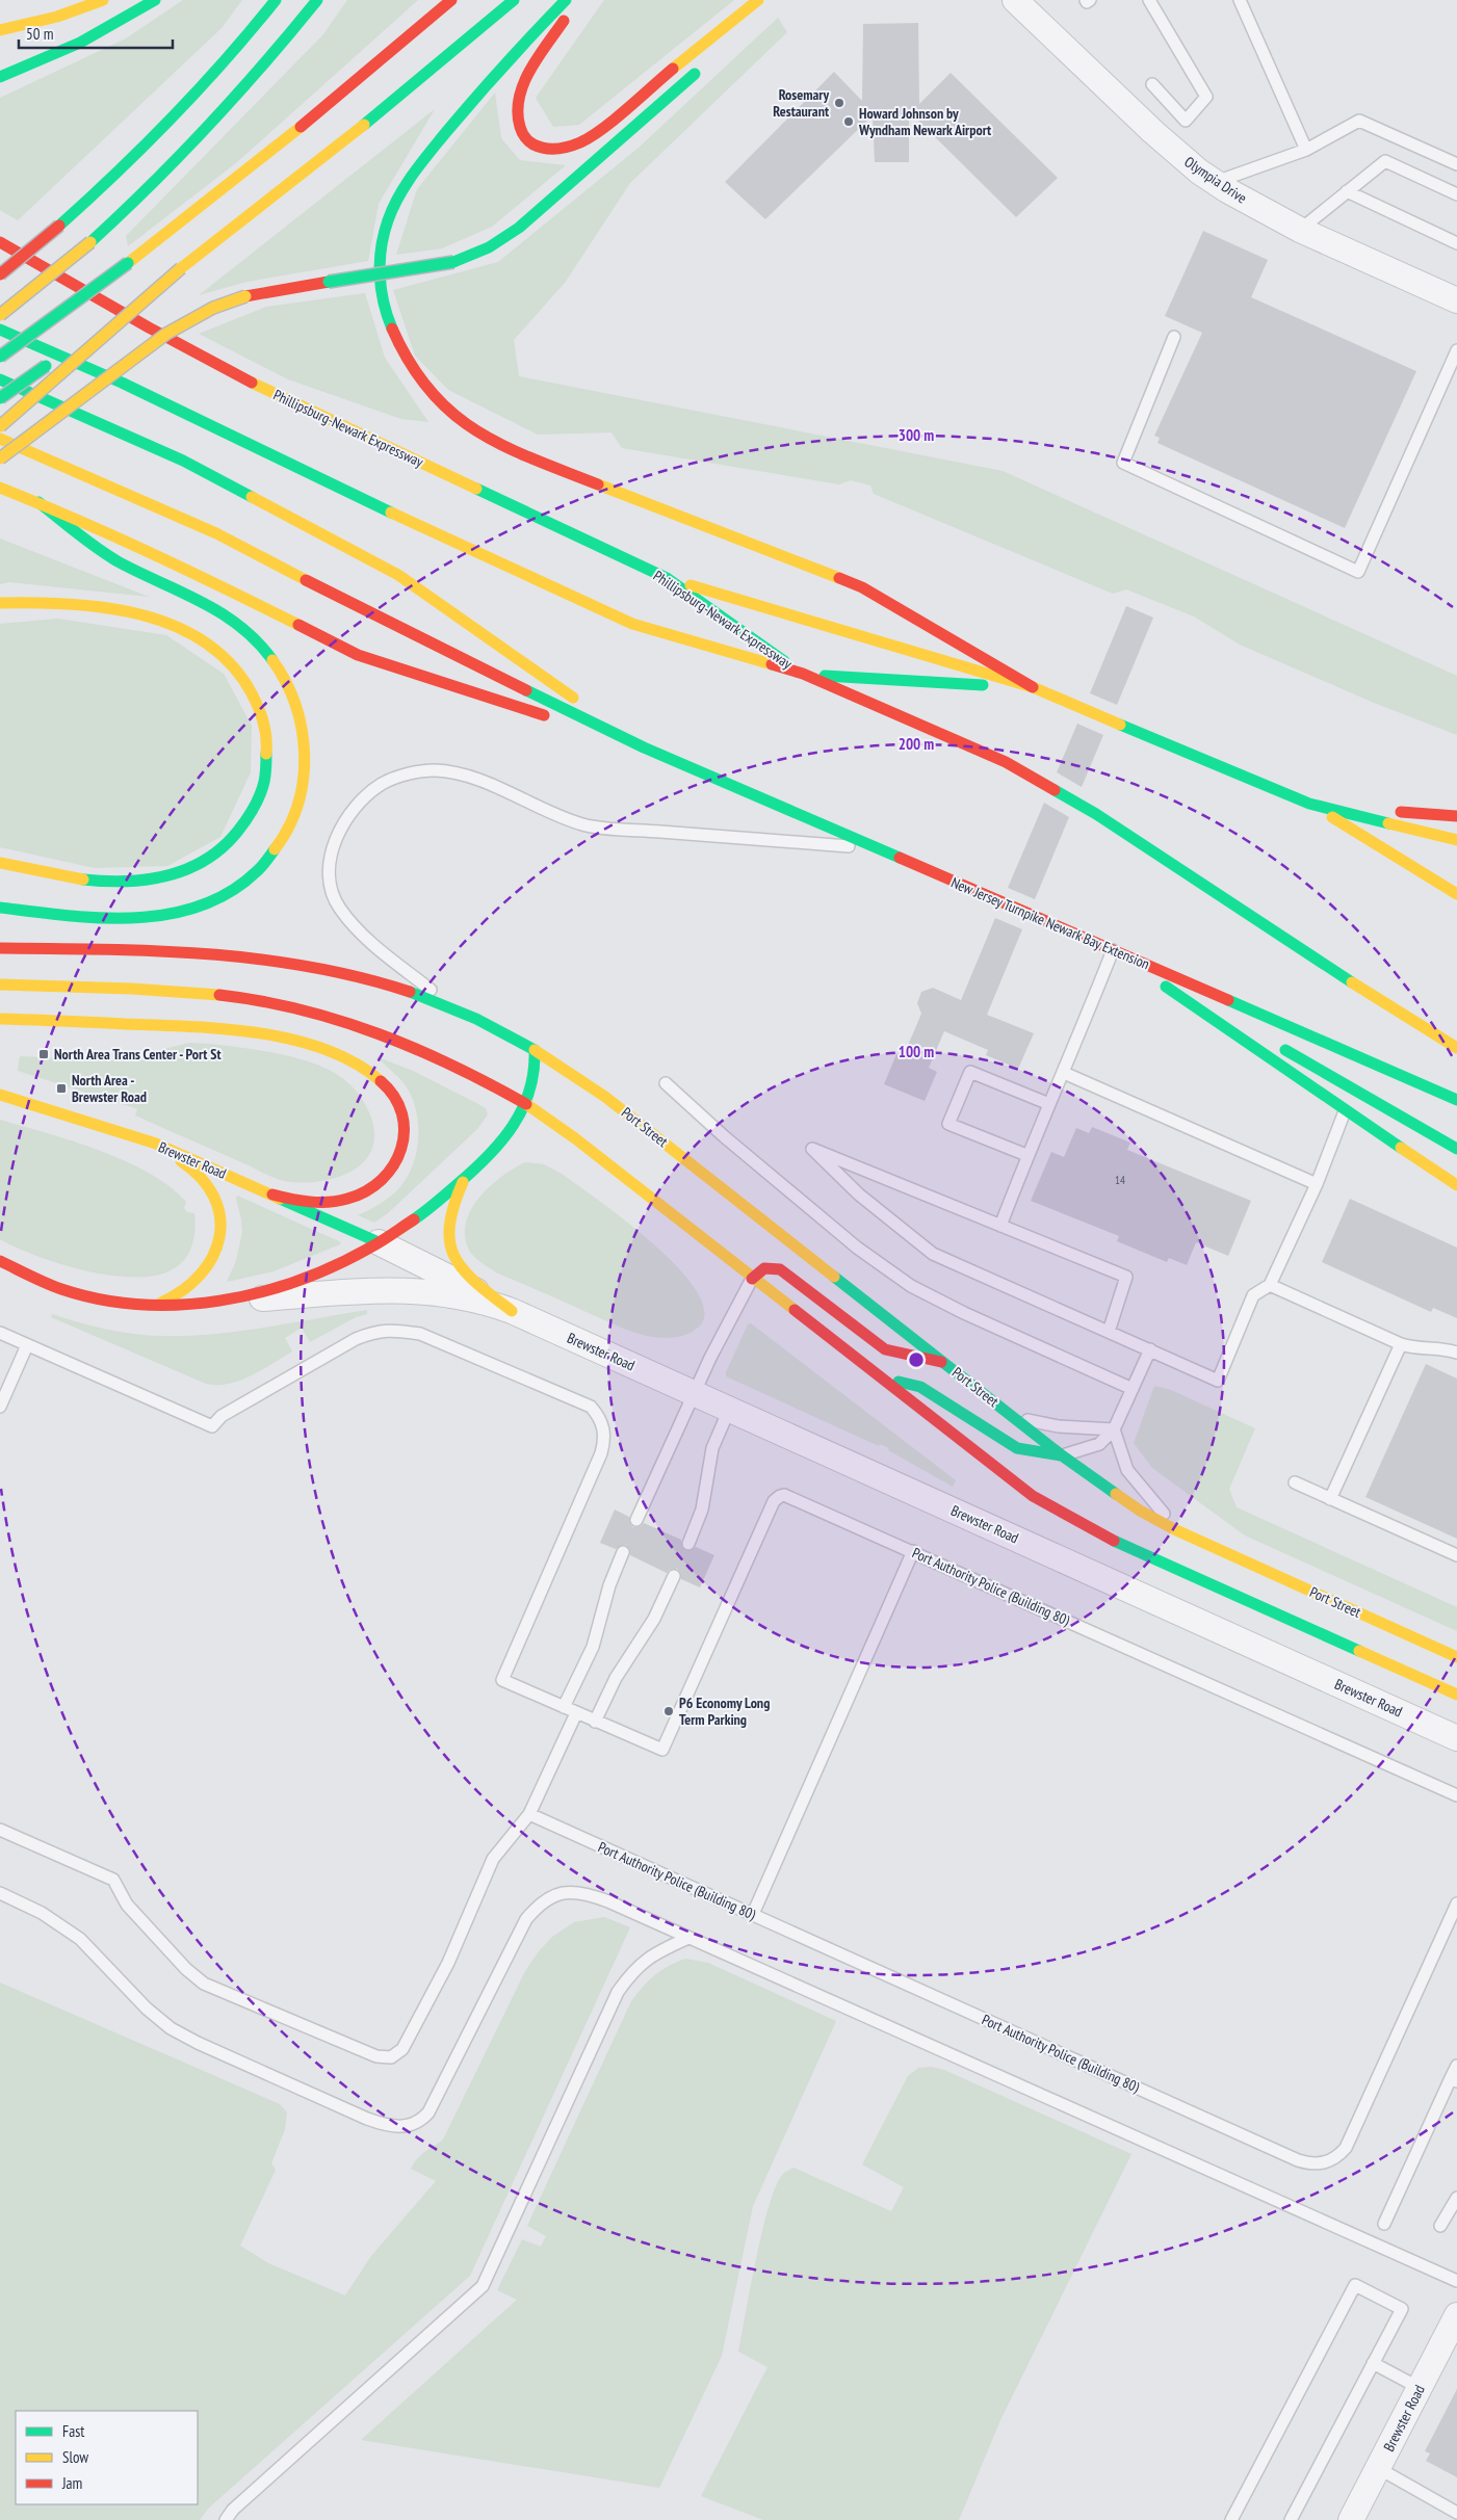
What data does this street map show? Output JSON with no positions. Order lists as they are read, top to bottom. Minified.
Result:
{"streets":{"main road":["Phillipsburg-Newark Expressway","New Jersey Turnpike Newark Bay Extension","Port Street","Brewster Road"],"street":["Olympia Drive"],"lane":["Port Authority Police (Building 80)"]},"crossings":[["Port Street","Brewster Road"]],"places":{"other":["Rosemary Restaurant","Howard Johnson by Wyndham Newark Airport","P6 Economy Long Term Parking"],"transit":["North Area Trans Center - Port St","North Area - Brewster Road"]},"house_numbers":["14"],"legend":["Fast","Slow","Jam"],"scale_bar":"50 m","rings":["300 m","200 m","100 m"]}
